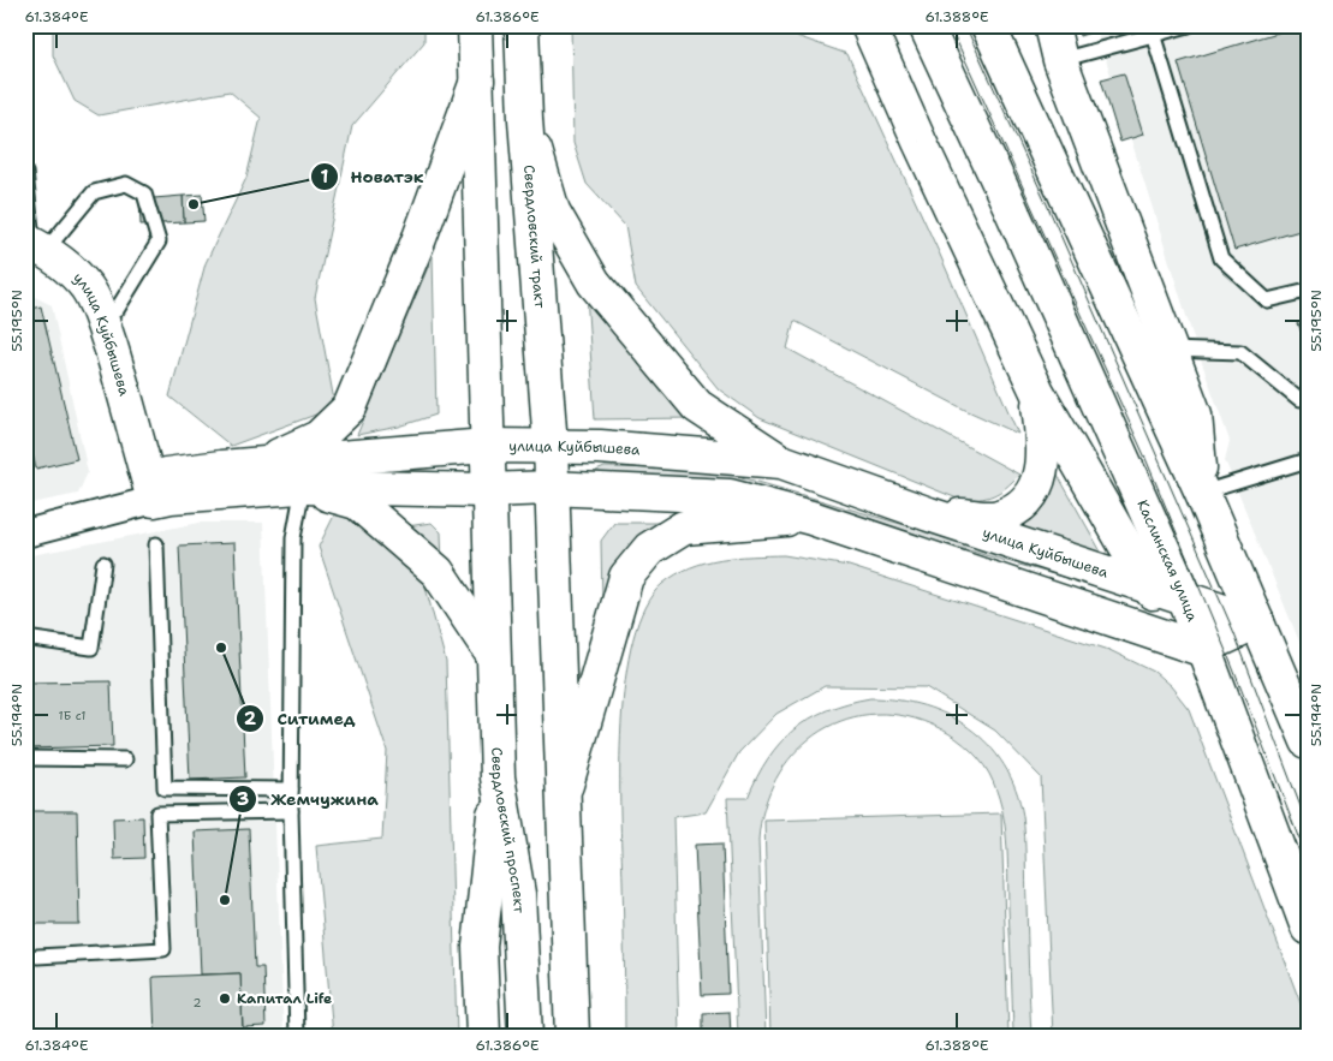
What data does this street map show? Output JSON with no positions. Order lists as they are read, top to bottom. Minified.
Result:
{"streets":{"main road":["Свердловский тракт","улица Куйбышева","Каслинская улица","Свердловский проспект"]},"crossings":[["Свердловский тракт","улица Куйбышева"],["улица Куйбышева","Каслинская улица"],["улица Куйбышева","Свердловский проспект"]],"places":["Новатэк","Ситимед","Жемчужина","Капитал Life"],"house_numbers":["1Б с1","2"],"coordinates":["61.384°E","61.386°E","61.388°E","55.195°N","55.194°N"]}
